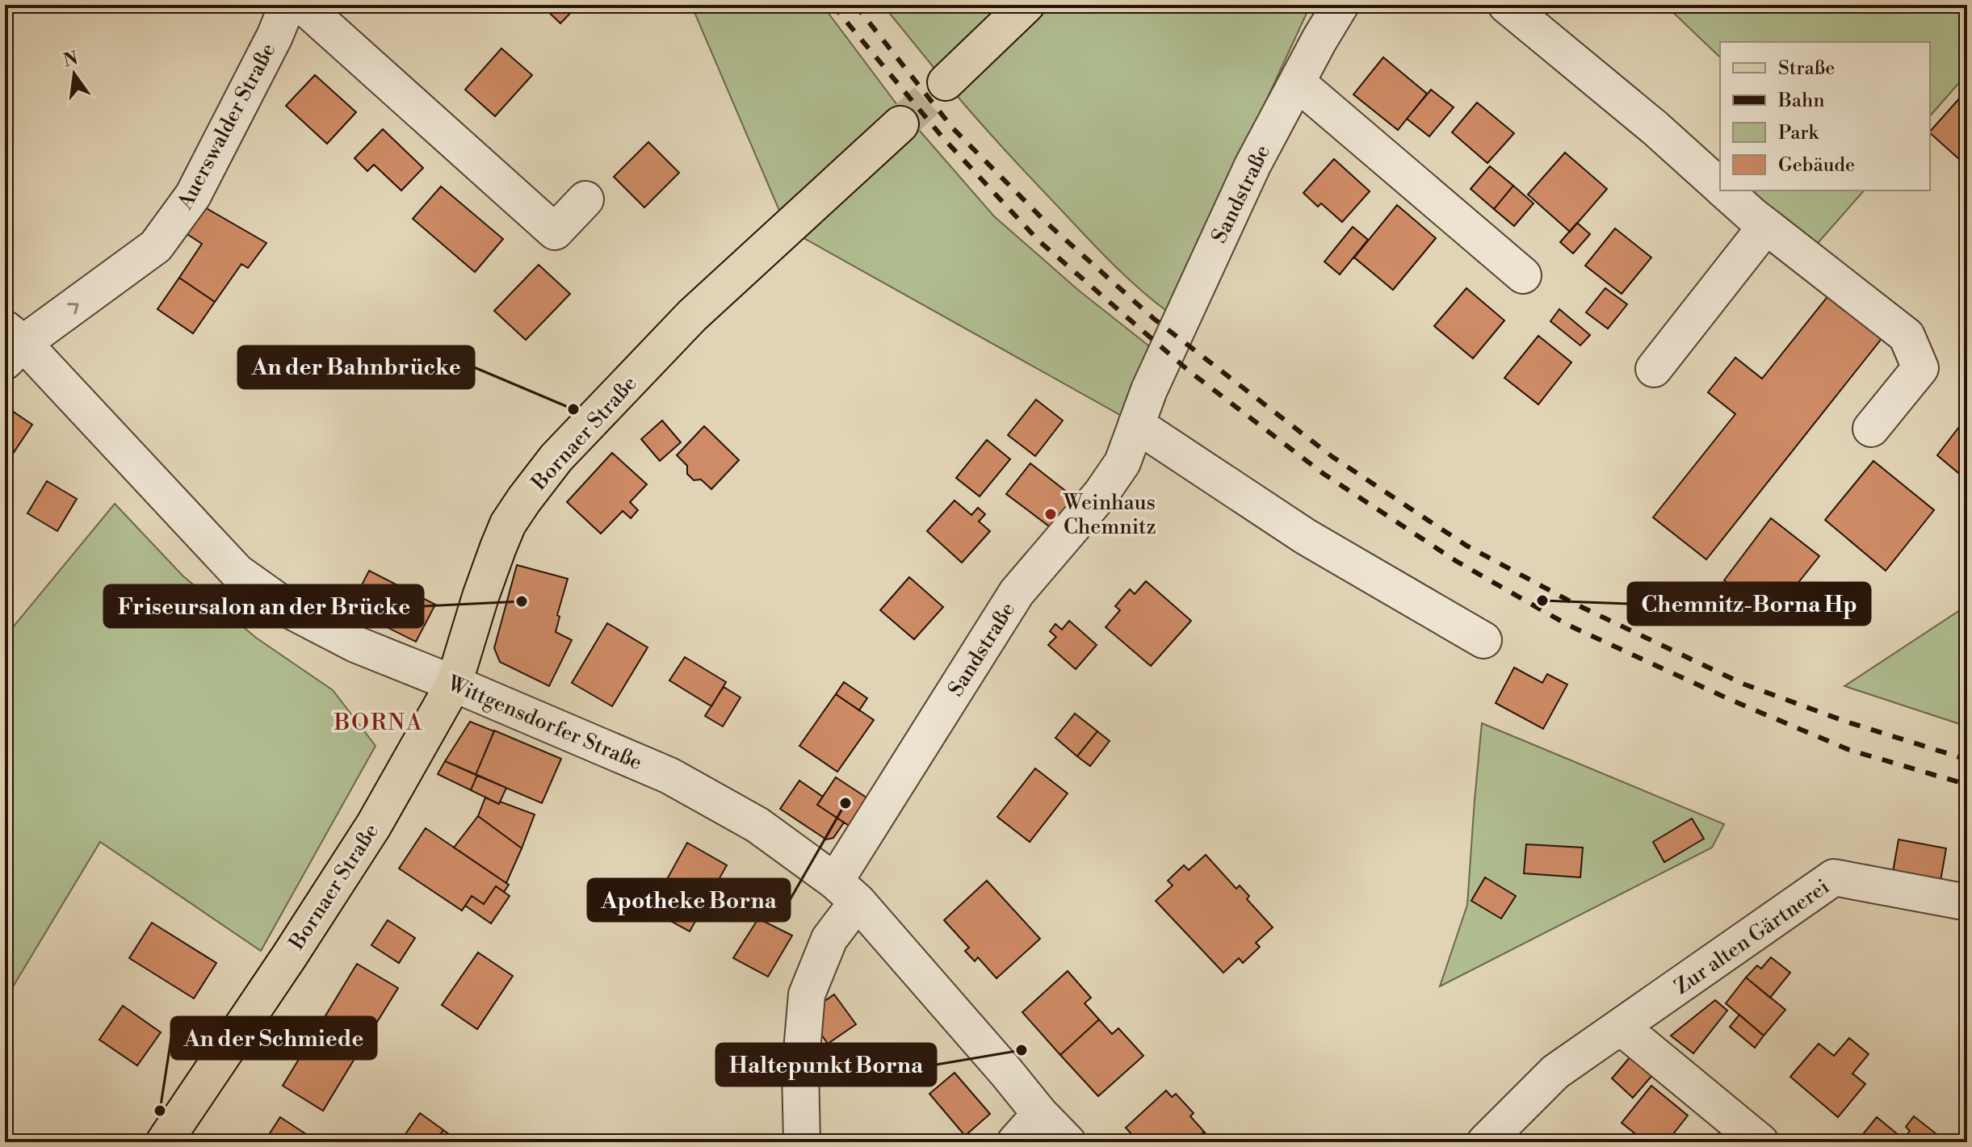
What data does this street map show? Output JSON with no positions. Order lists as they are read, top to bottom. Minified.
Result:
{"streets":{"main road":["Bornaer Straße"],"street":["Auerswalder Straße","Sandstraße","Wittgensdorfer Straße","Zur alten Gärtnerei"]},"crossings":[["Auerswalder Straße","Wittgensdorfer Straße"],["Sandstraße","Wittgensdorfer Straße"],["Bornaer Straße","Wittgensdorfer Straße"]],"one_way":["Auerswalder Straße"],"districts":["BORNA"],"places":["An der Bahnbrücke","Weinhaus Chemnitz","Chemnitz-Borna Hp","Friseursalon an der Brücke","Apotheke Borna","Haltepunkt Borna","An der Schmiede"],"legend":["Straße","Bahn","Park","Gebäude"],"north":"top"}
